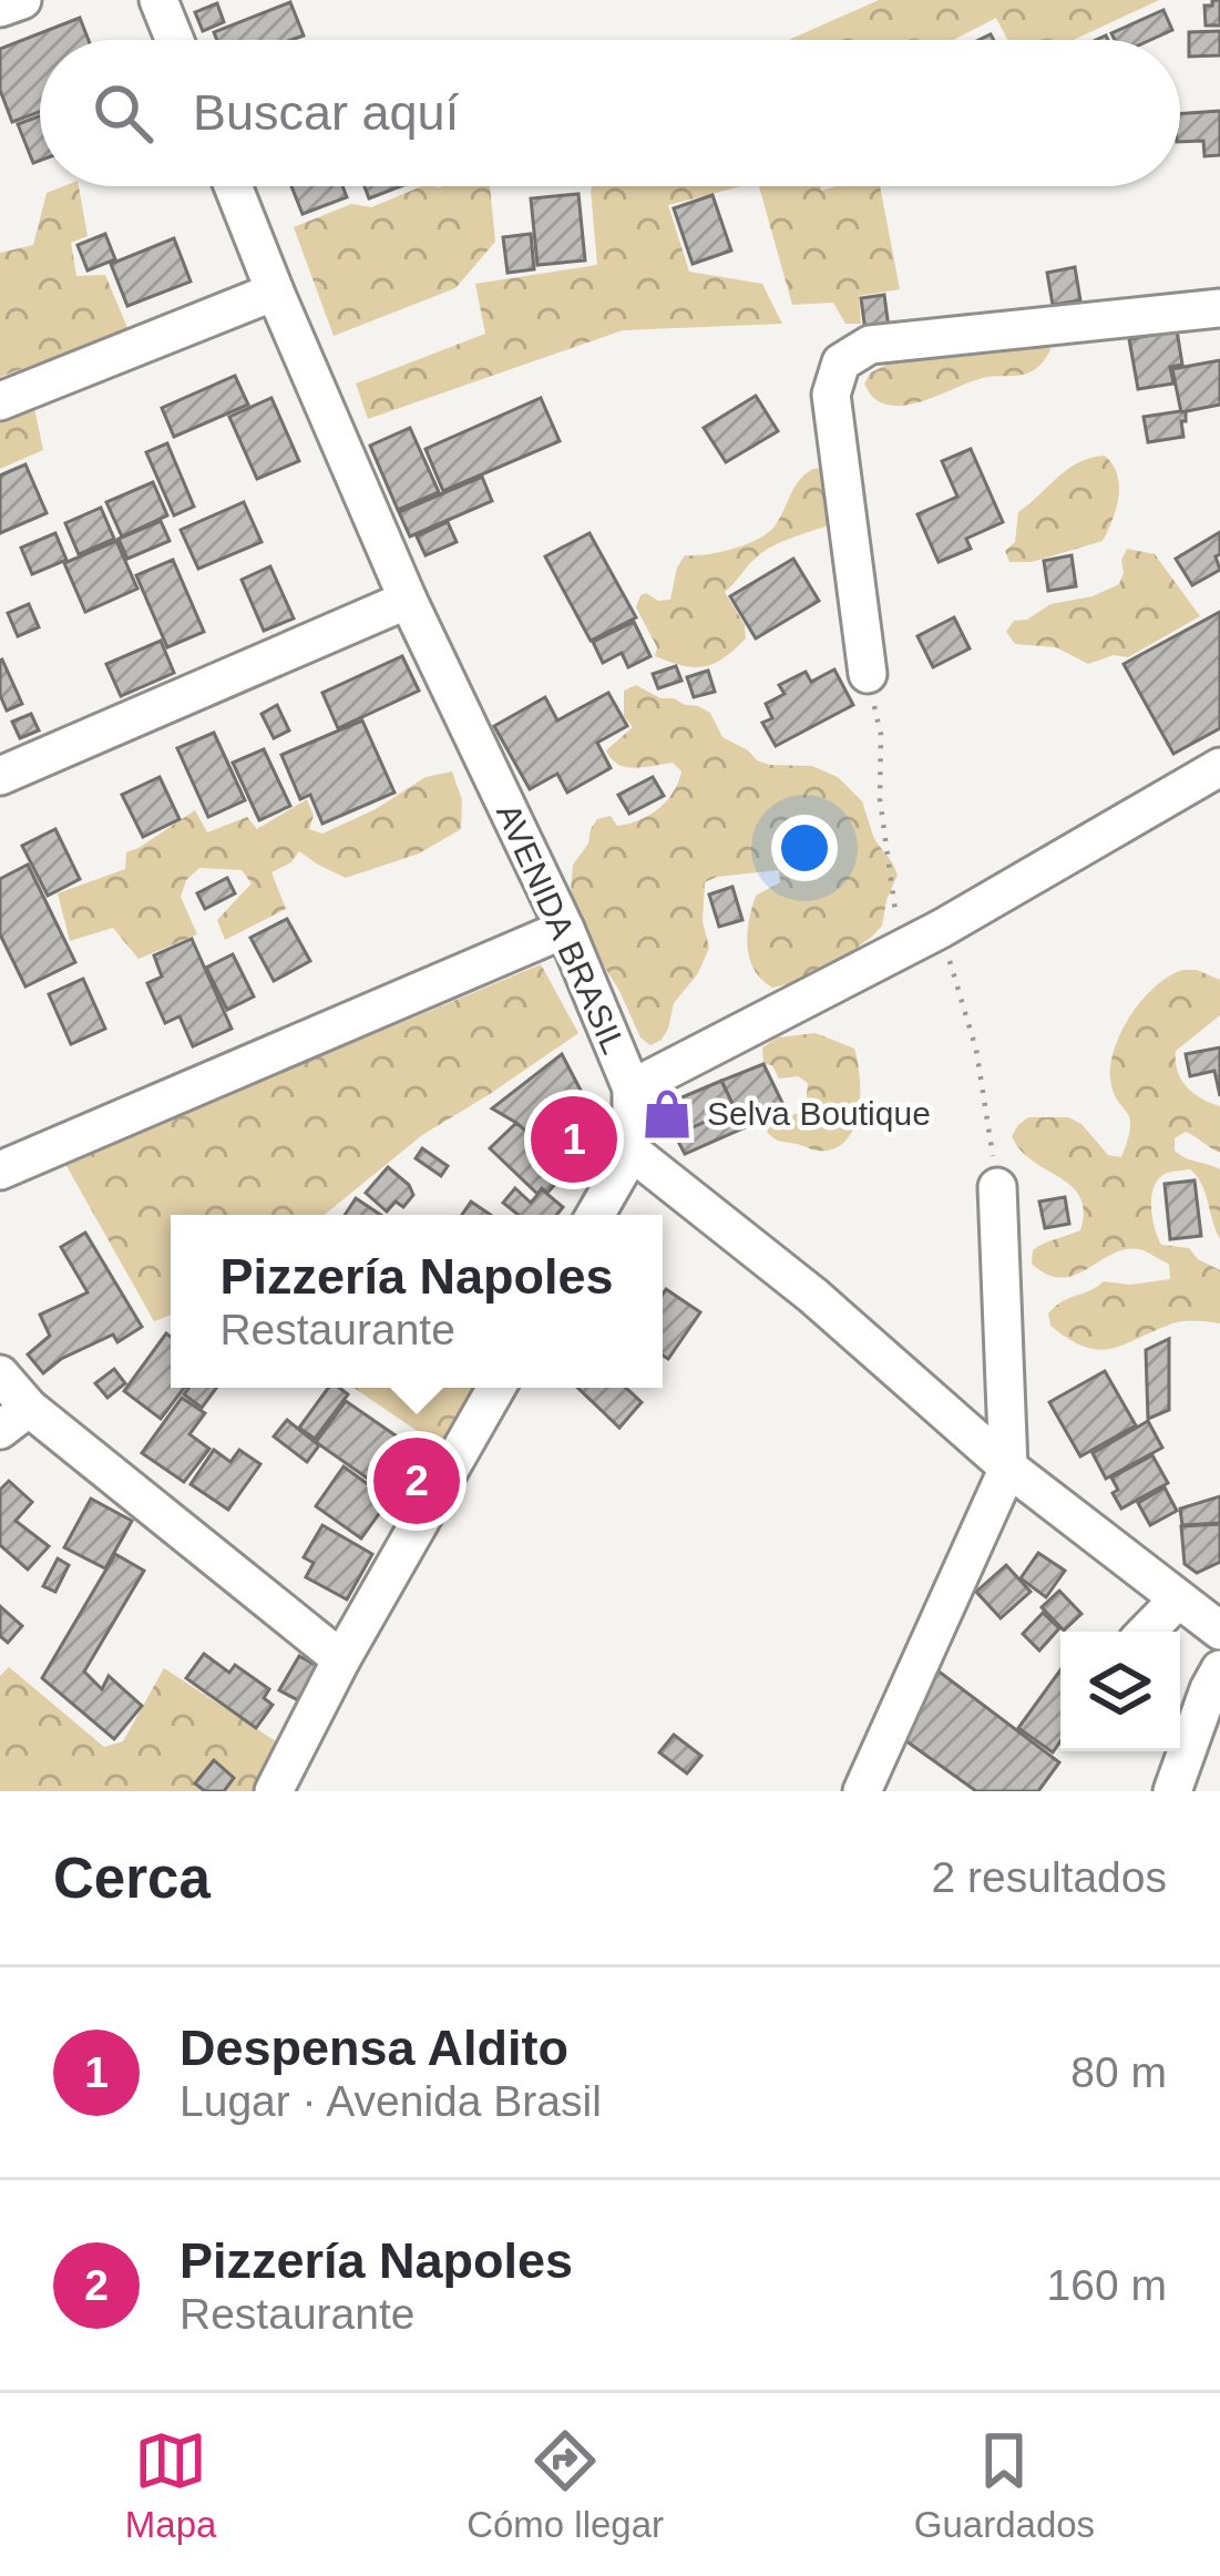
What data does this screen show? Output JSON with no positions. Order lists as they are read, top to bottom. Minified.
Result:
{"streets":{"street":["AVENIDA BRASIL"]},"places":{"shop":["Selva Boutique"]},"page":{"search":"Buscar aquí","pins":["1","2"],"popup":["Pizzería Napoles","Restaurante"],"heading":["Cerca","2 resultados"],"list":[{"mark":"1","name":"Despensa Aldito","note":"Lugar · Avenida Brasil","value":"80 m"},{"mark":"2","name":"Pizzería Napoles","note":"Restaurante","value":"160 m"}],"nav":["Mapa","Cómo llegar","Guardados"]}}
